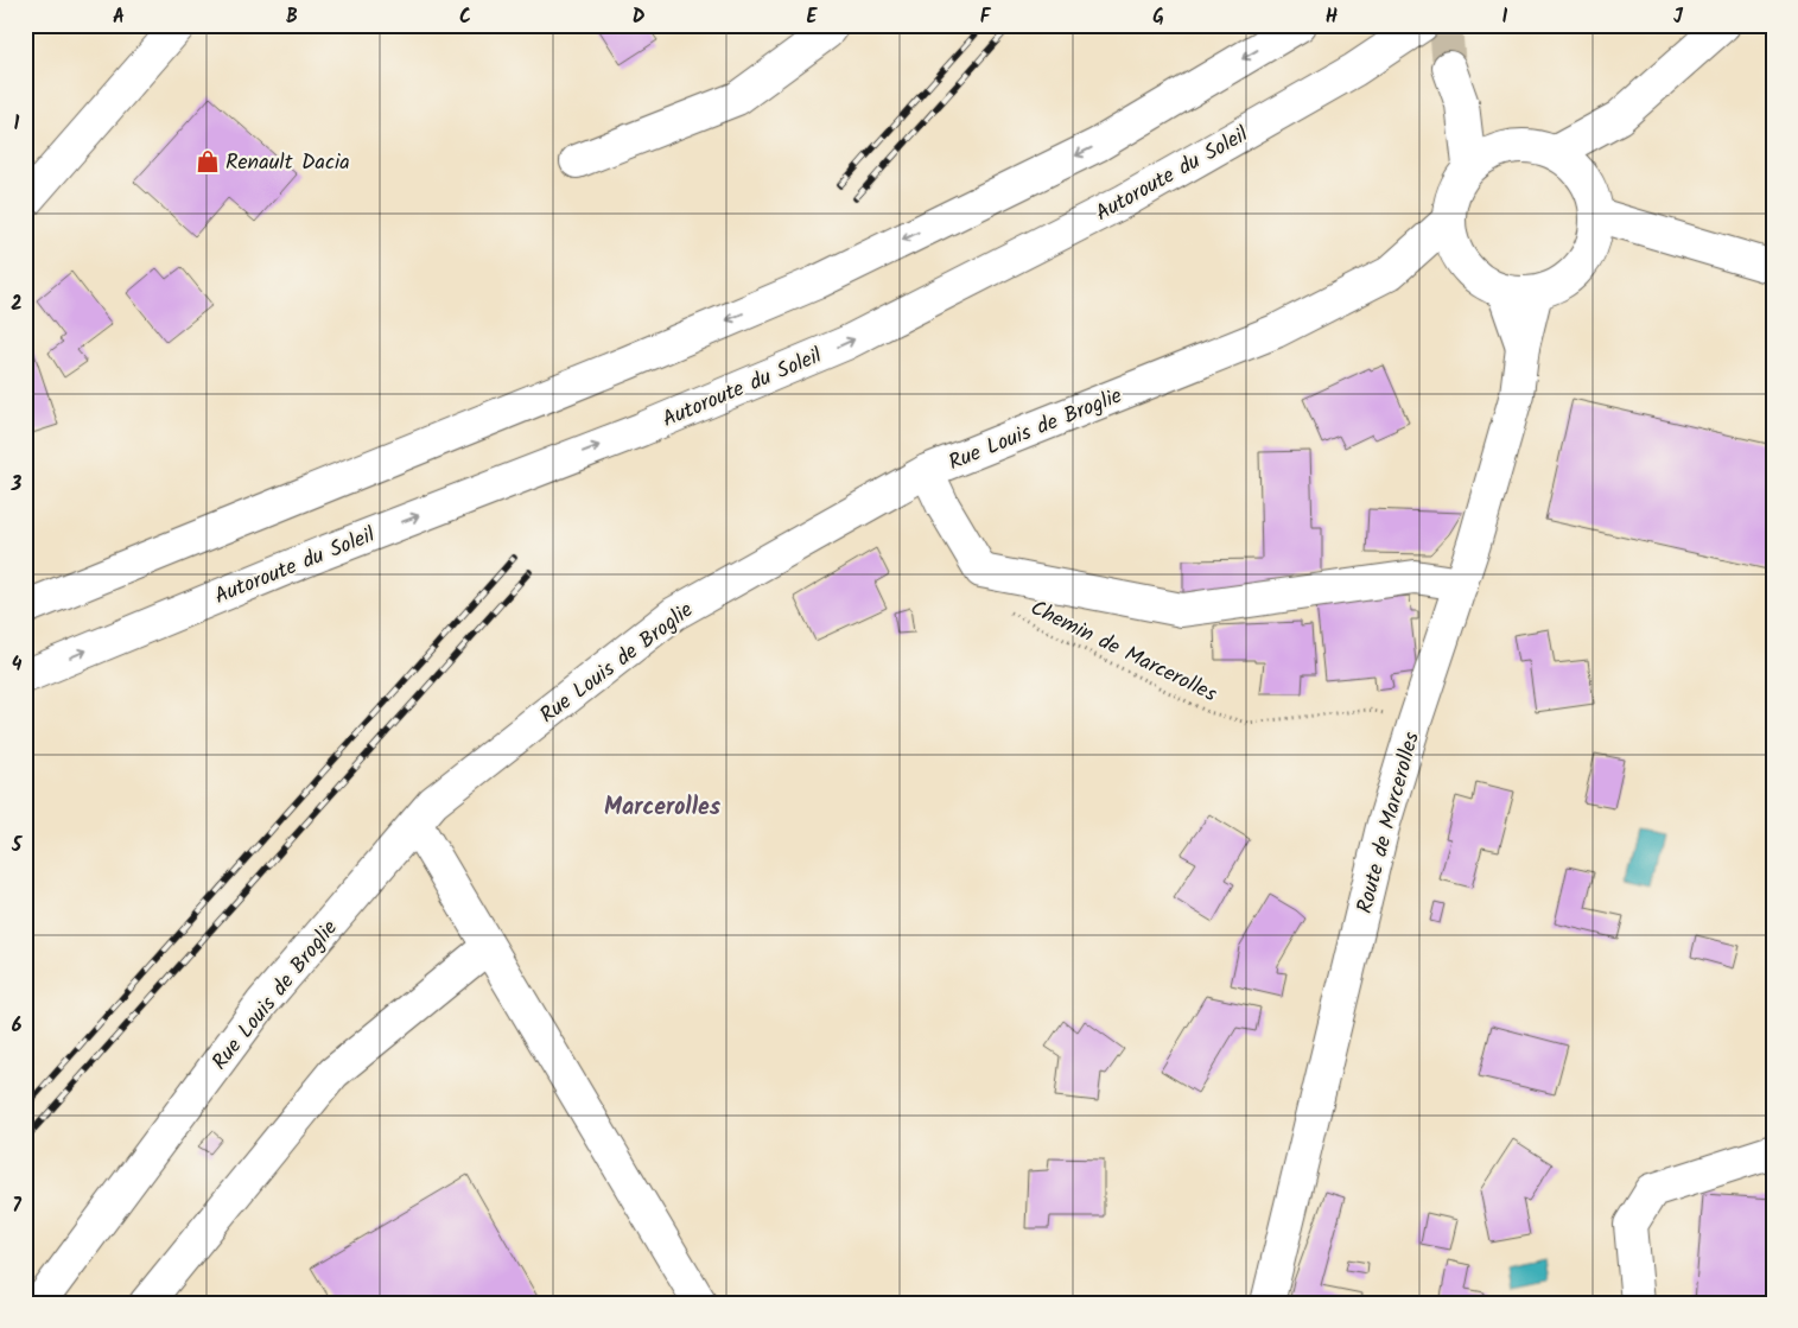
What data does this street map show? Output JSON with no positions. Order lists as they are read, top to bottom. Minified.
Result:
{"streets":{"main road":["Autoroute du Soleil","Rue Louis de Broglie","Route de Marcerolles"],"path":["Chemin de Marcerolles"]},"crossings":[["Rue Louis de Broglie","Route de Marcerolles"],["Chemin de Marcerolles","Route de Marcerolles"]],"districts":["Marcerolles"],"places":{"shop":["Renault Dacia"]},"grid":{"columns":["A","B","C","D","E","F","G","H","I","J"],"rows":["1","2","3","4","5","6","7"]}}
